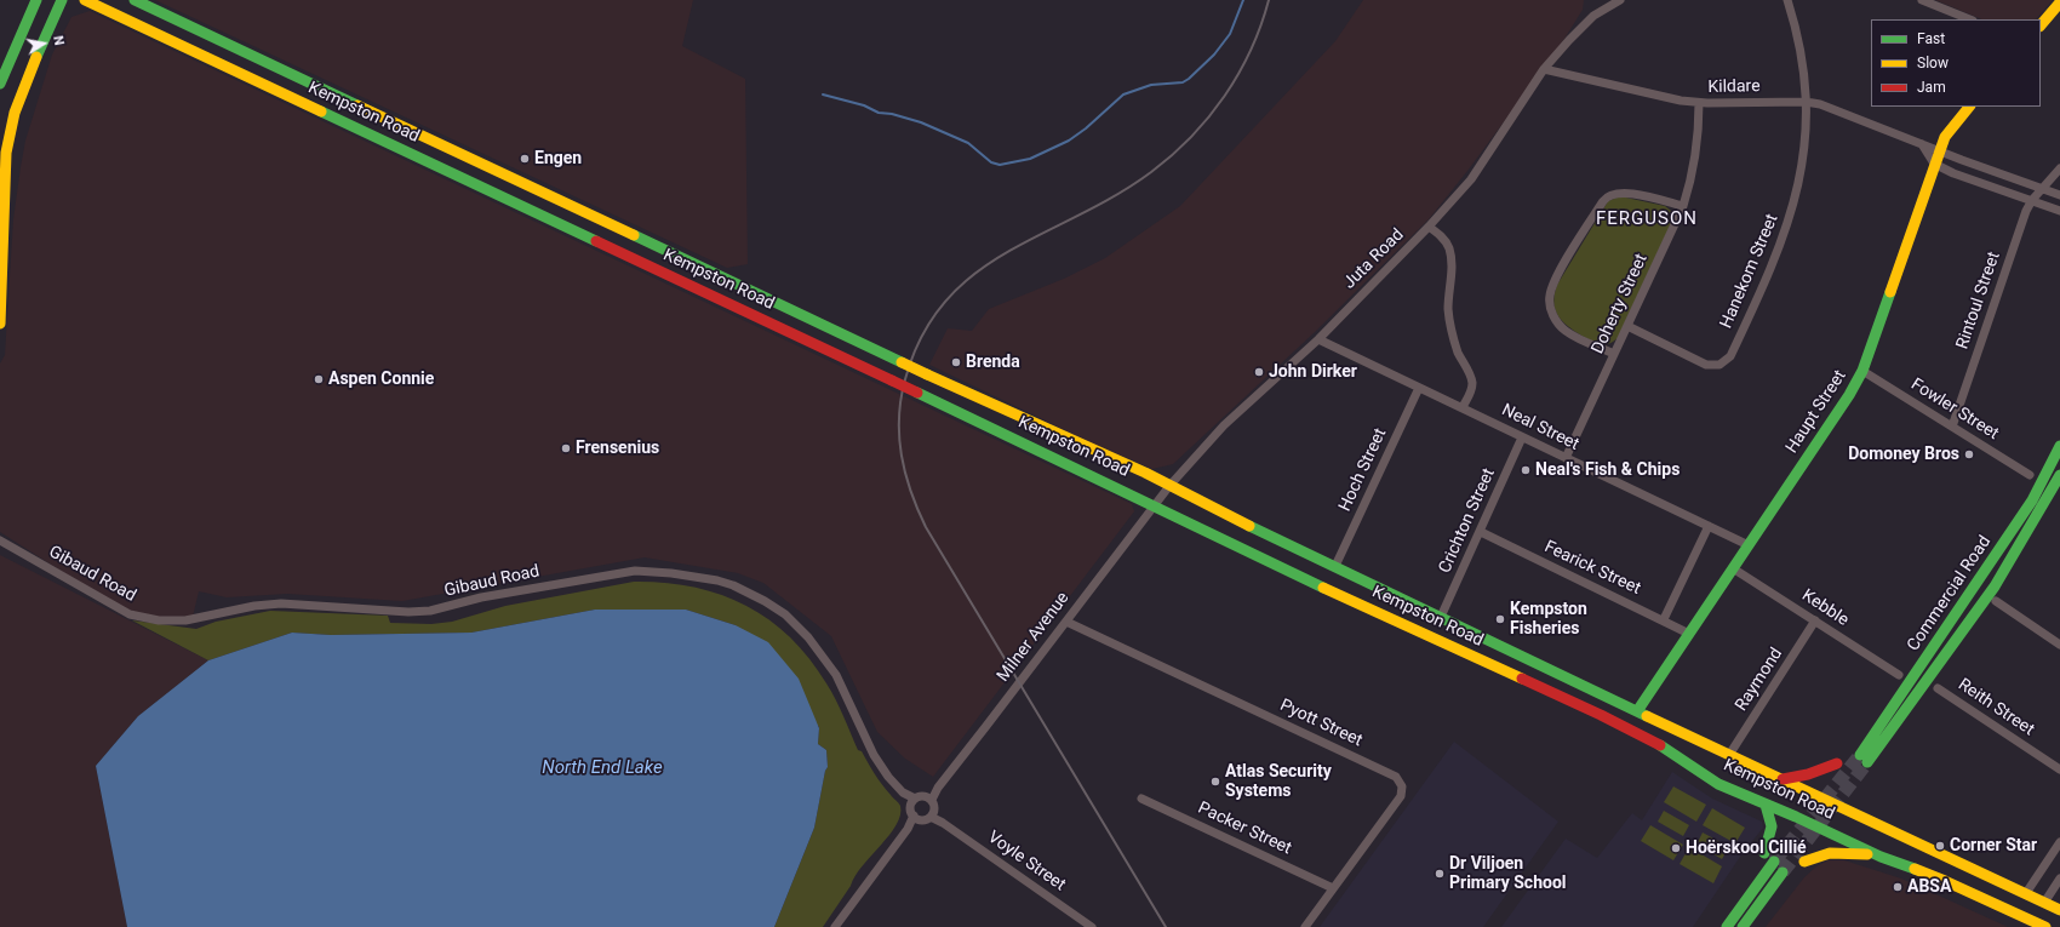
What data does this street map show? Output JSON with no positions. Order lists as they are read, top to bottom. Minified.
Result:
{"streets":{"main road":["Kempston Road","Haupt Street","Commercial Road"],"street":["Kildare","Juta Road","Hanekom Street","Rintoul Street","Doherty Street","Fowler Street","Neal Street","Hoch Street","Crichton Street","Fearick Street","Gibaud Road","Kebble","Milner Avenue","Raymond","Reith Street","Pyott Street","Packer Street","Voyle Street"]},"crossings":[["Kildare","Juta Road"],["Kildare","Hanekom Street"],["Kildare","Rintoul Street"],["Kildare","Doherty Street"],["Kildare","Haupt Street"],["Kempston Road","Juta Road"],["Kempston Road","Haupt Street"],["Kempston Road","Hoch Street"],["Kempston Road","Crichton Street"],["Kempston Road","Milner Avenue"],["Kempston Road","Raymond"],["Juta Road","Neal Street"],["Juta Road","Milner Avenue"],["Hanekom Street","Doherty Street"],["Rintoul Street","Fowler Street"],["Doherty Street","Neal Street"],["Fowler Street","Haupt Street"],["Haupt Street","Neal Street"],["Haupt Street","Fearick Street"],["Haupt Street","Kebble"],["Neal Street","Hoch Street"],["Neal Street","Crichton Street"],["Crichton Street","Fearick Street"],["Kebble","Raymond"],["Milner Avenue","Pyott Street"],["Pyott Street","Packer Street"]],"districts":["FERGUSON"],"water":["North End Lake"],"places":["Engen","Brenda","John Dirker","Aspen Connie","Frensenius","Domoney Bros","Neal's Fish & Chips","Kempston Fisheries","Atlas Security Systems","Corner Star","Hoërskool Cillié","Dr Viljoen Primary School","ABSA"],"legend":["Fast","Slow","Jam"],"north":"right"}
